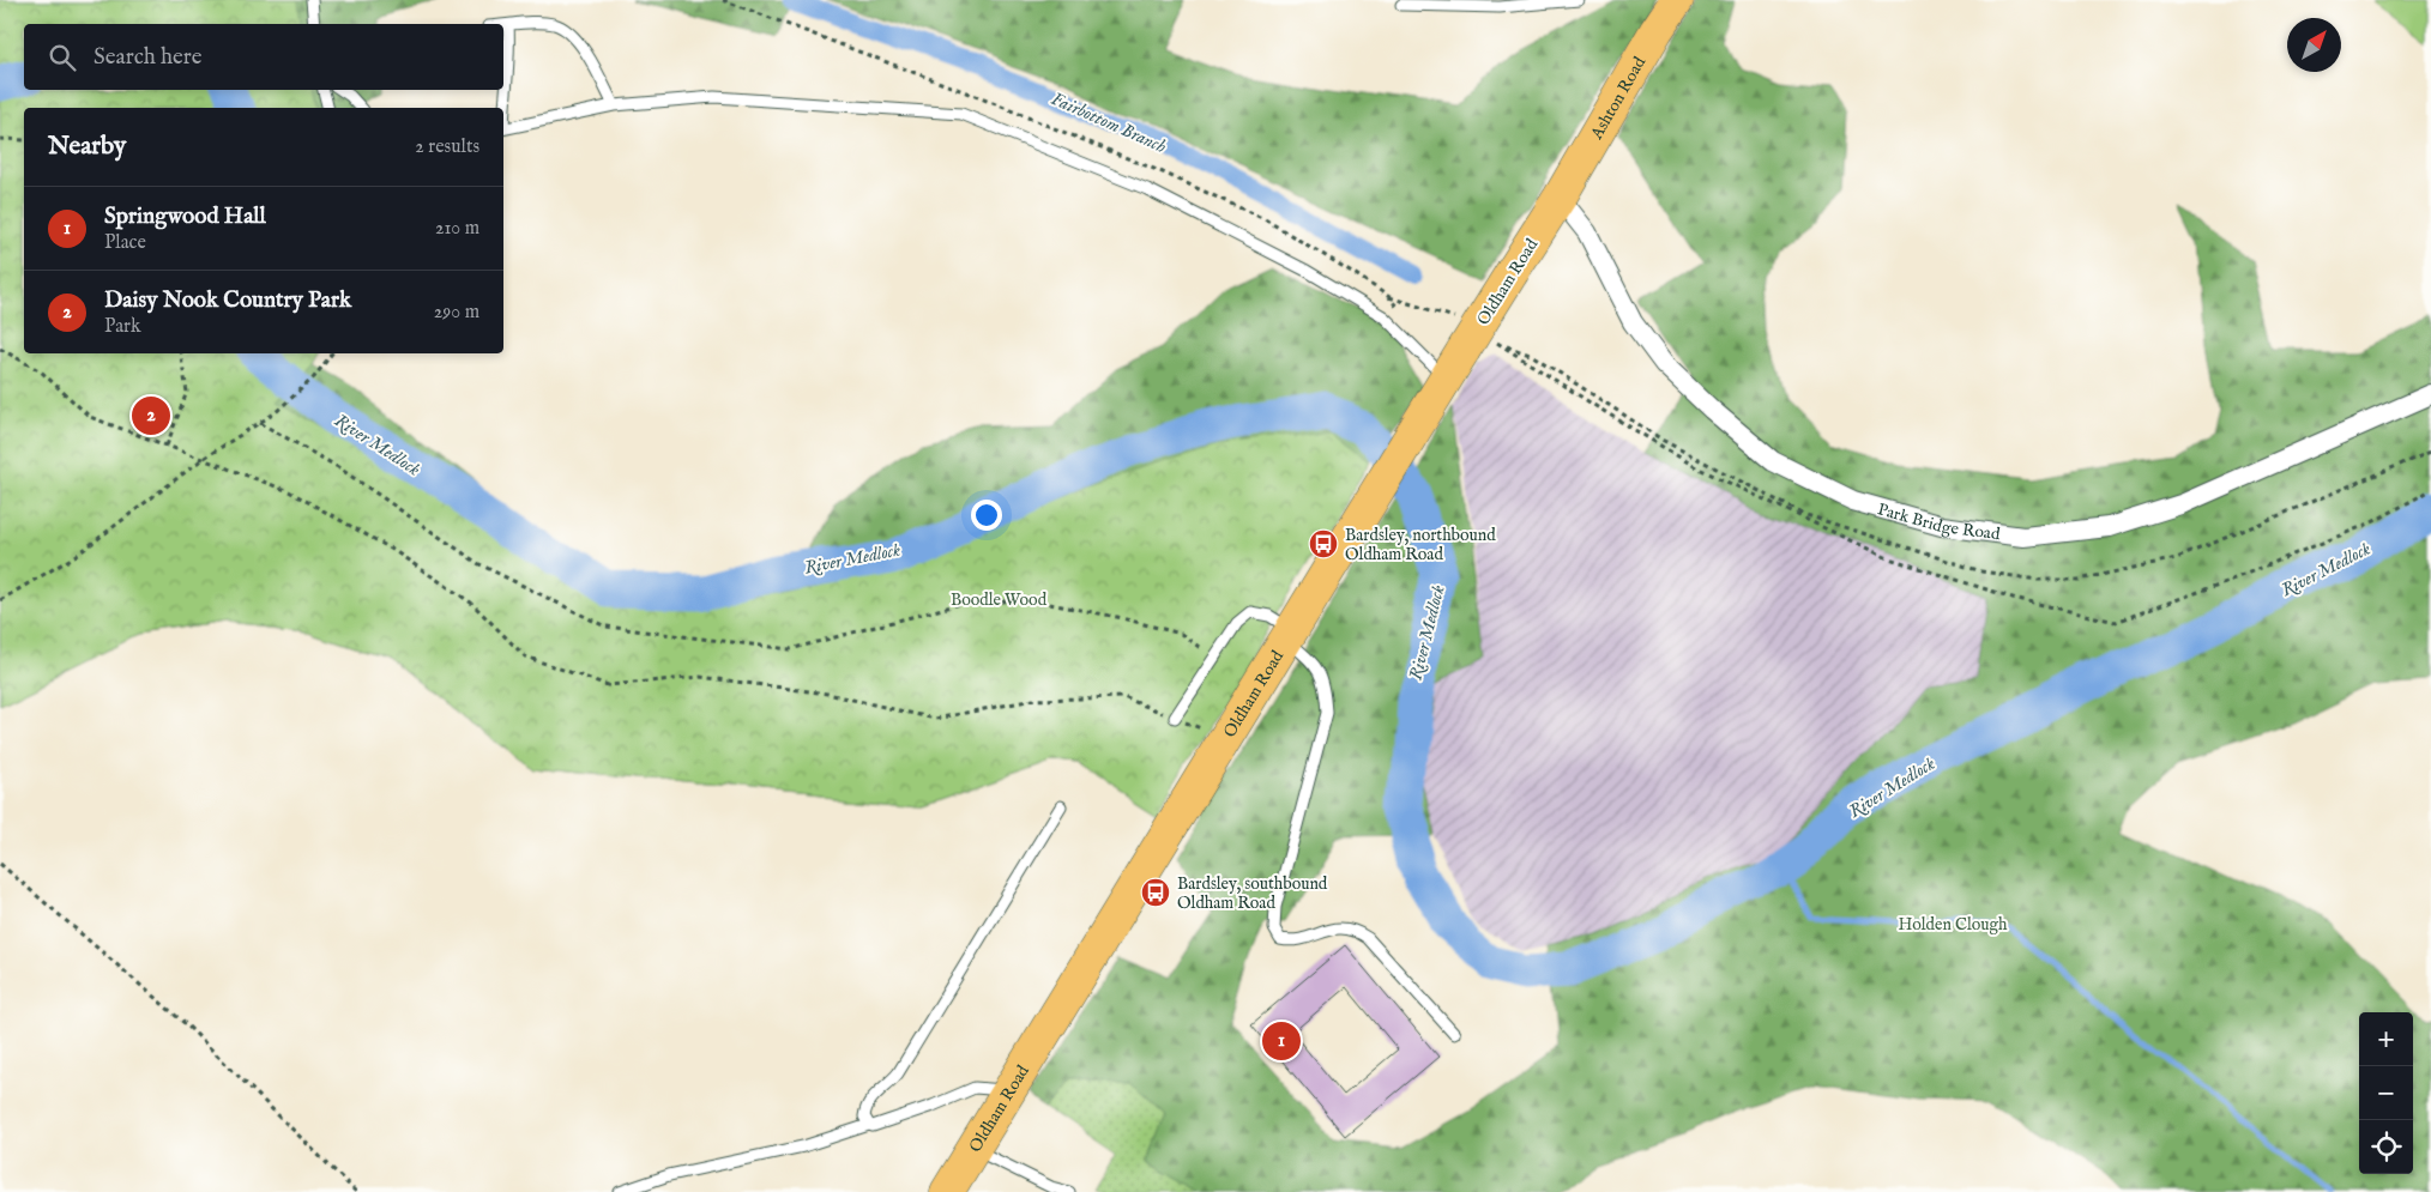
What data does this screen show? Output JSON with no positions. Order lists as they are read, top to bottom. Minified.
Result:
{"streets":{"highway":["Ashton Road","Oldham Road"],"street":["Park Bridge Road"]},"crossings":[["Ashton Road","Oldham Road"],["Ashton Road","Park Bridge Road"],["Oldham Road","Park Bridge Road"]],"water":["Fairbottom Branch","River Medlock"],"parks":["Boodle Wood","Holden Clough"],"places":{"bus stop":["Bardsley, northbound Oldham Road","Bardsley, southbound Oldham Road"]},"north":"top right","page":{"search":"Search here","heading":["Nearby","2 results"],"list":[{"mark":"1","name":"Springwood Hall","note":"Place","value":"210 m"},{"mark":"2","name":"Daisy Nook Country Park","note":"Park","value":"290 m"}],"pins":["2","1"],"map_buttons":["+","−"]}}
